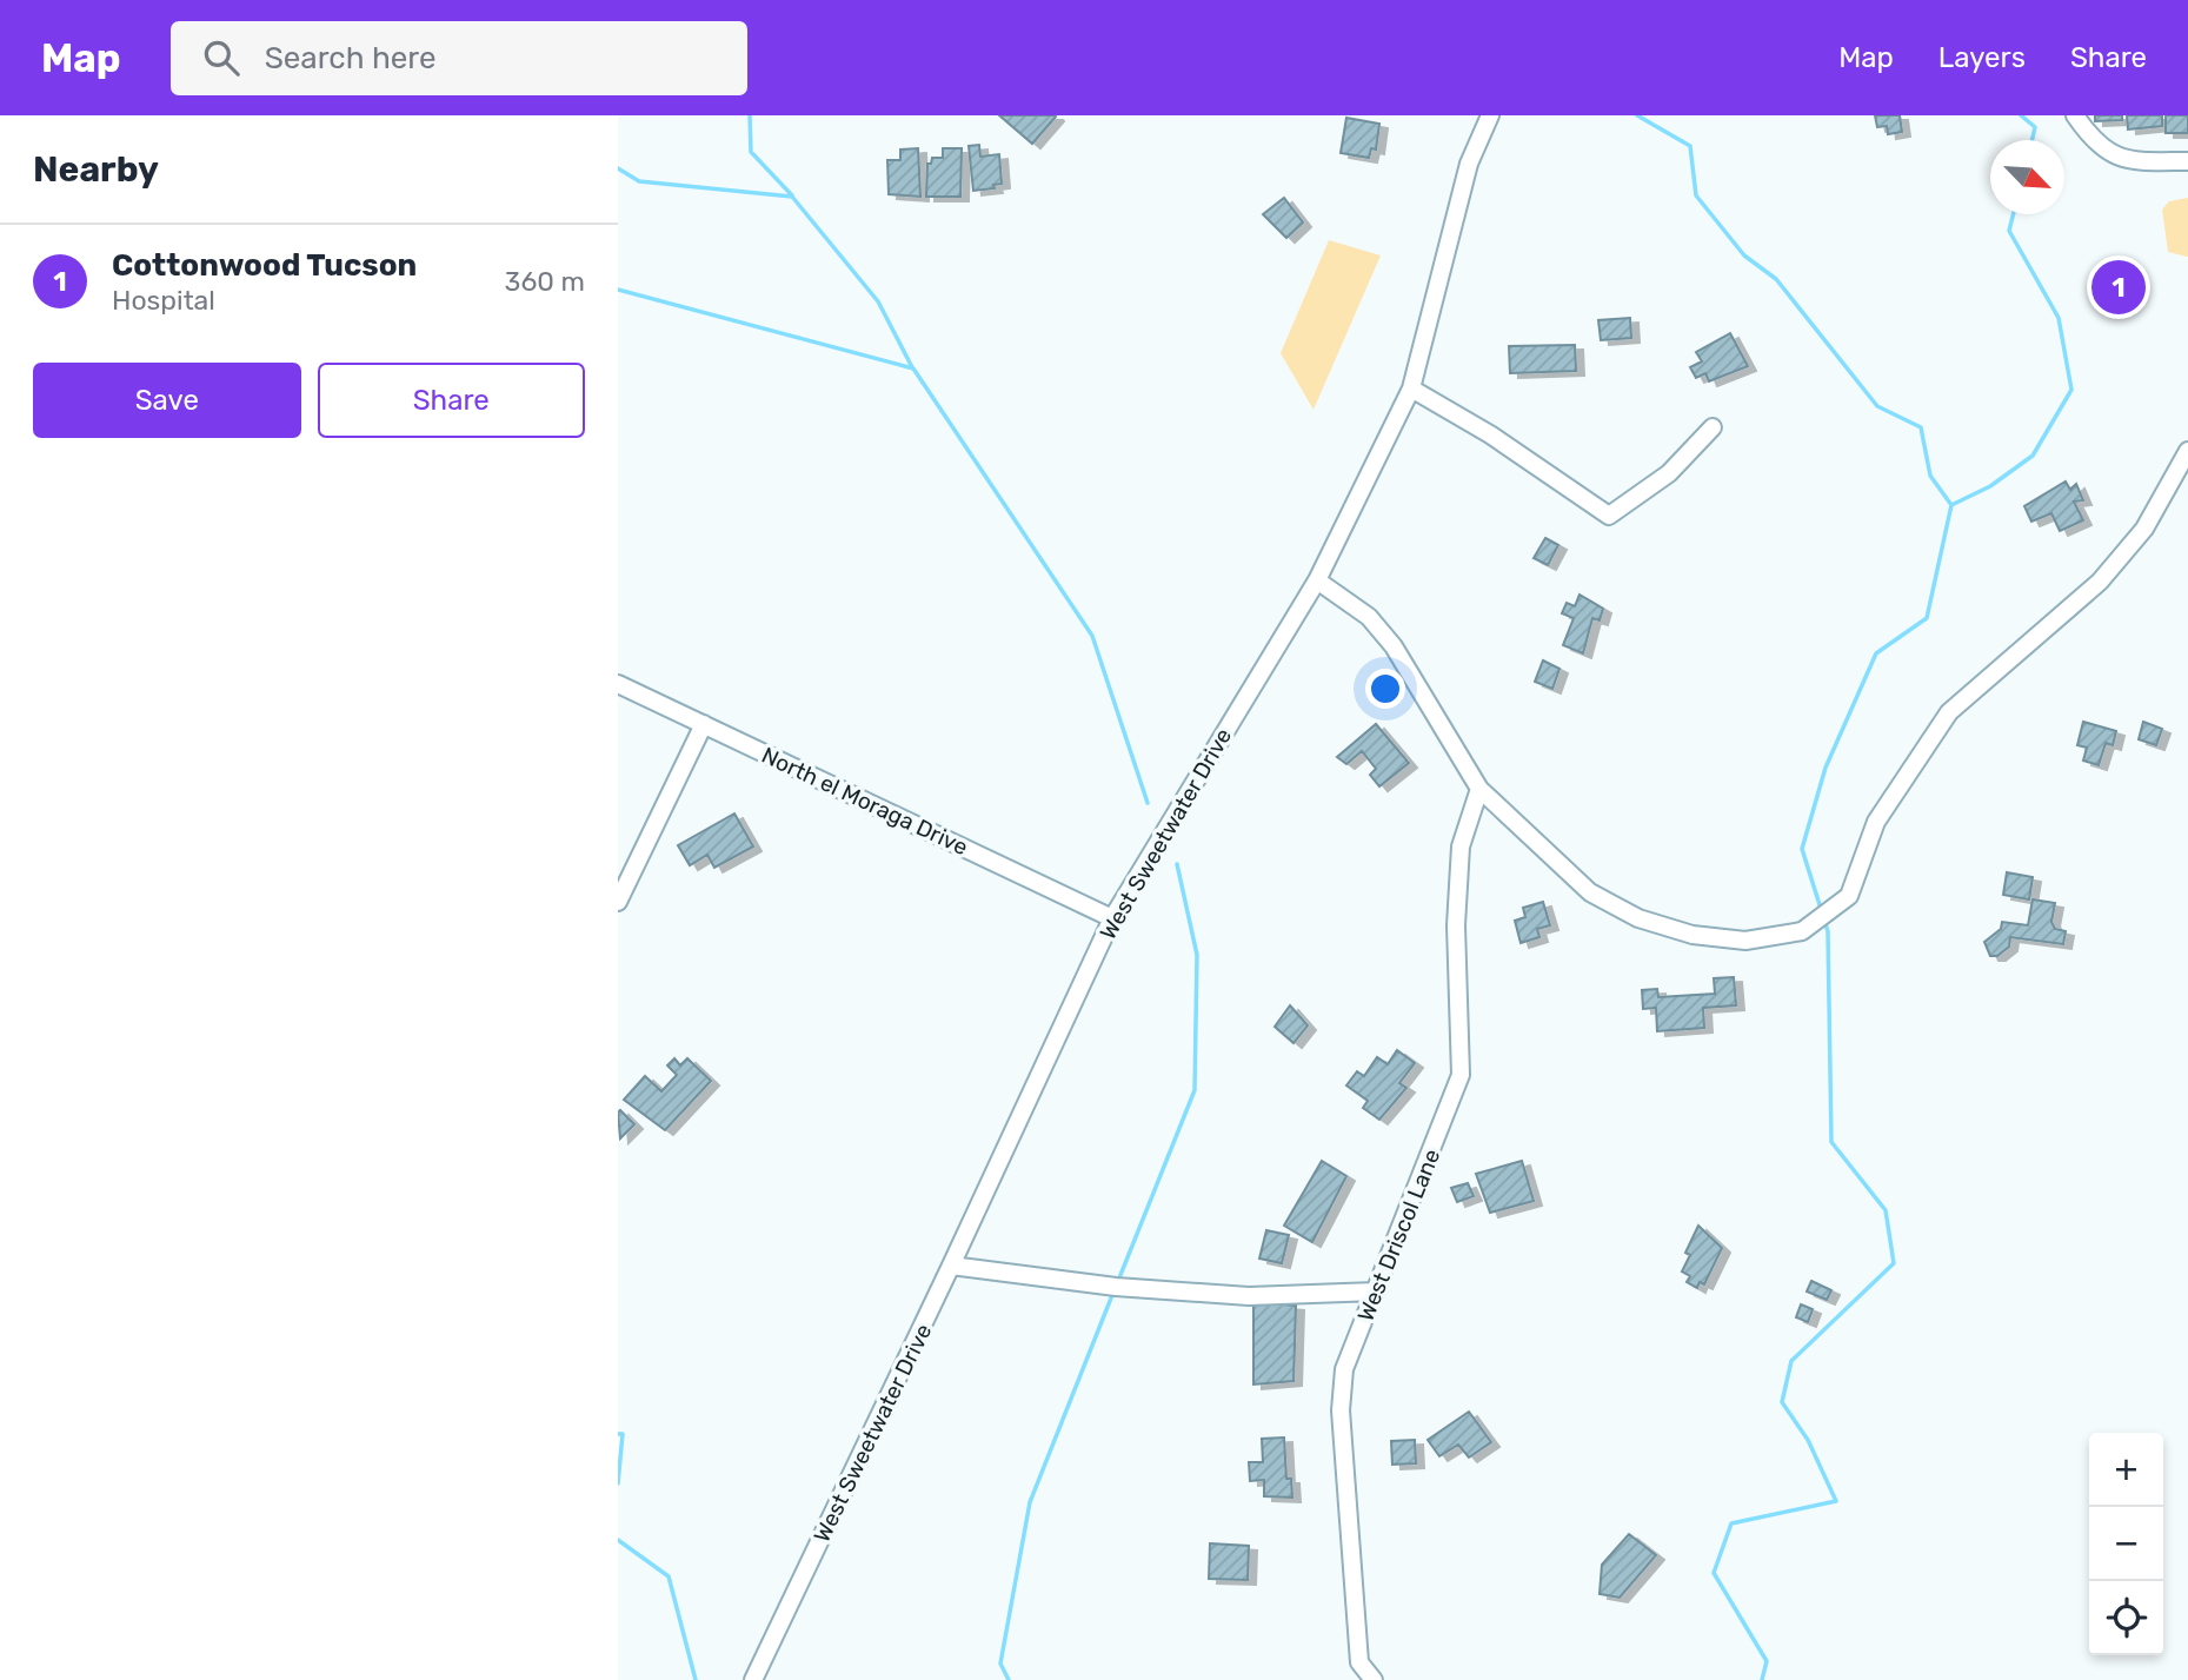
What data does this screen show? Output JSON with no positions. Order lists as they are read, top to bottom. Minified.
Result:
{"streets":{"street":["North el Moraga Drive","West Sweetwater Drive","West Driscol Lane"]},"crossings":[["North el Moraga Drive","West Sweetwater Drive"]],"north":"bottom right","page":{"header":"Map","search":"Search here","nav":["Map","Layers","Share"],"heading":"Nearby","list":[{"mark":"1","name":"Cottonwood Tucson","note":"Hospital","value":"360 m"}],"pins":"1","buttons":["Save","Share"],"map_buttons":["+","−"]}}
